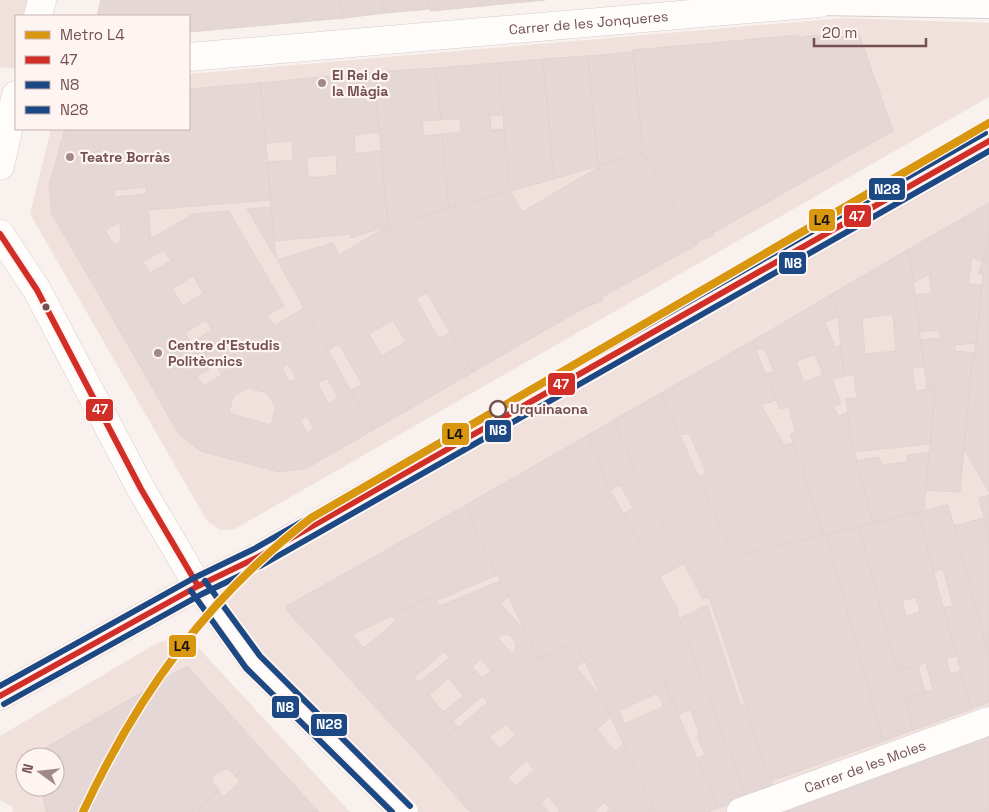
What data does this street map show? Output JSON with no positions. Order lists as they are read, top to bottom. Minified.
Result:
{"streets":{"main road":["Carrer de les Jonqueres","Carrer de les Moles"]},"places":["El Rei de la Màgia","Teatre Borràs","Centre d'Estudis Politècnics","Urquinaona"],"lines":["metro line L4","transit line N28","transit line 47","transit line N8"],"legend":["Metro L4","47","N8","N28"],"scale_bar":"20 m","north":"left"}
